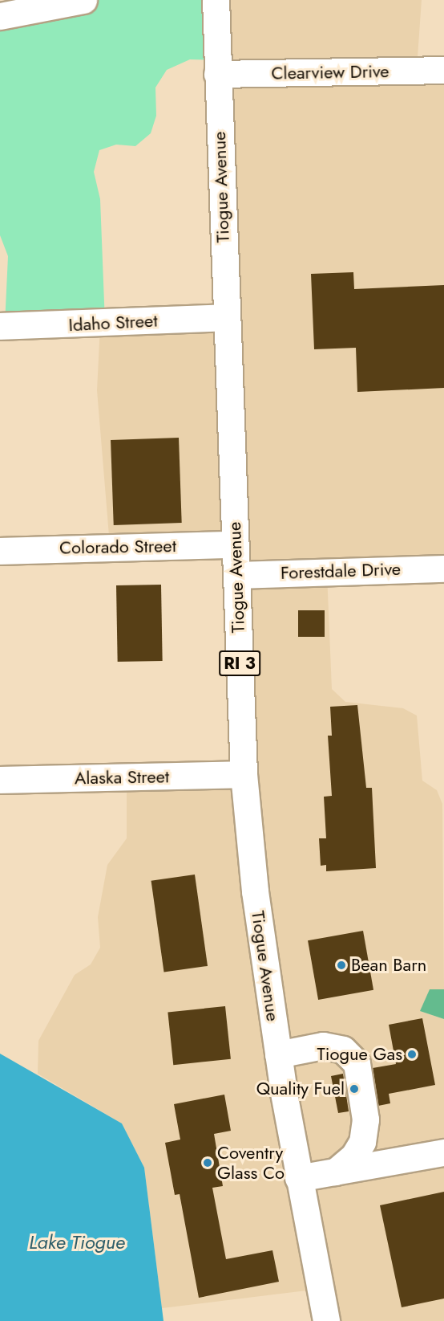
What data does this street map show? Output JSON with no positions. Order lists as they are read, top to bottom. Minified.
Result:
{"streets":{"street":["Clearview Drive","Tiogue Avenue","Idaho Street","Colorado Street","Forestdale Drive","RI 3","Alaska Street"]},"crossings":[["Clearview Drive","Tiogue Avenue"],["Tiogue Avenue","Idaho Street"],["Tiogue Avenue","Colorado Street"],["Tiogue Avenue","Forestdale Drive"],["Tiogue Avenue","Alaska Street"]],"water":["Lake Tiogue"],"places":["Bean Barn","Tiogue Gas","Quality Fuel","Coventry Glass Co"]}
